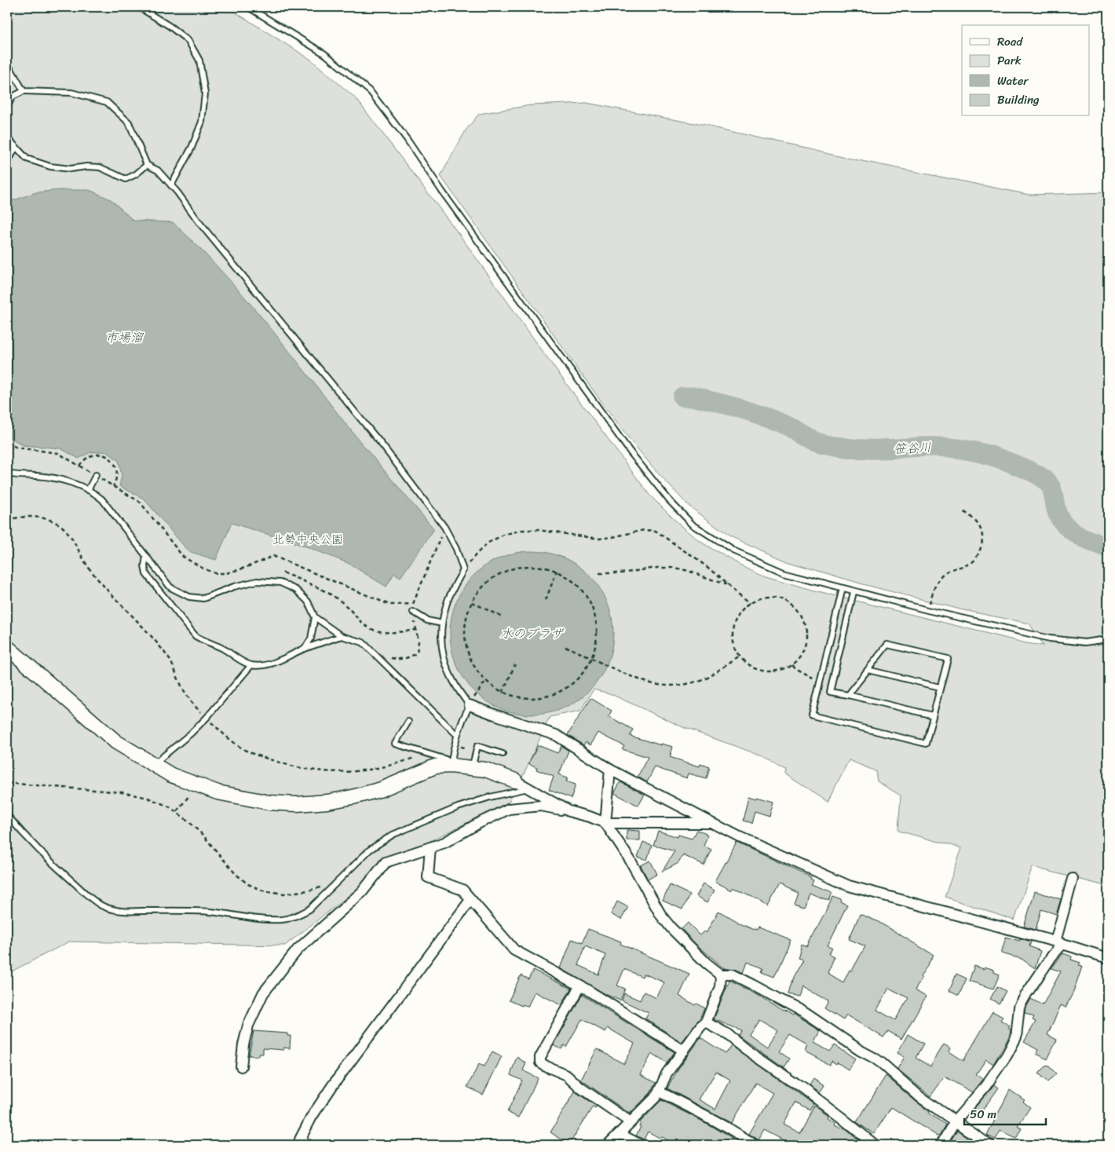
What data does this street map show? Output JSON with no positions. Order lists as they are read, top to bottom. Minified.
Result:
{"water":["市場溜","笹谷川","水のプラザ"],"parks":["北勢中央公園"],"legend":["Road","Park","Water","Building"],"scale_bar":"50 m"}
